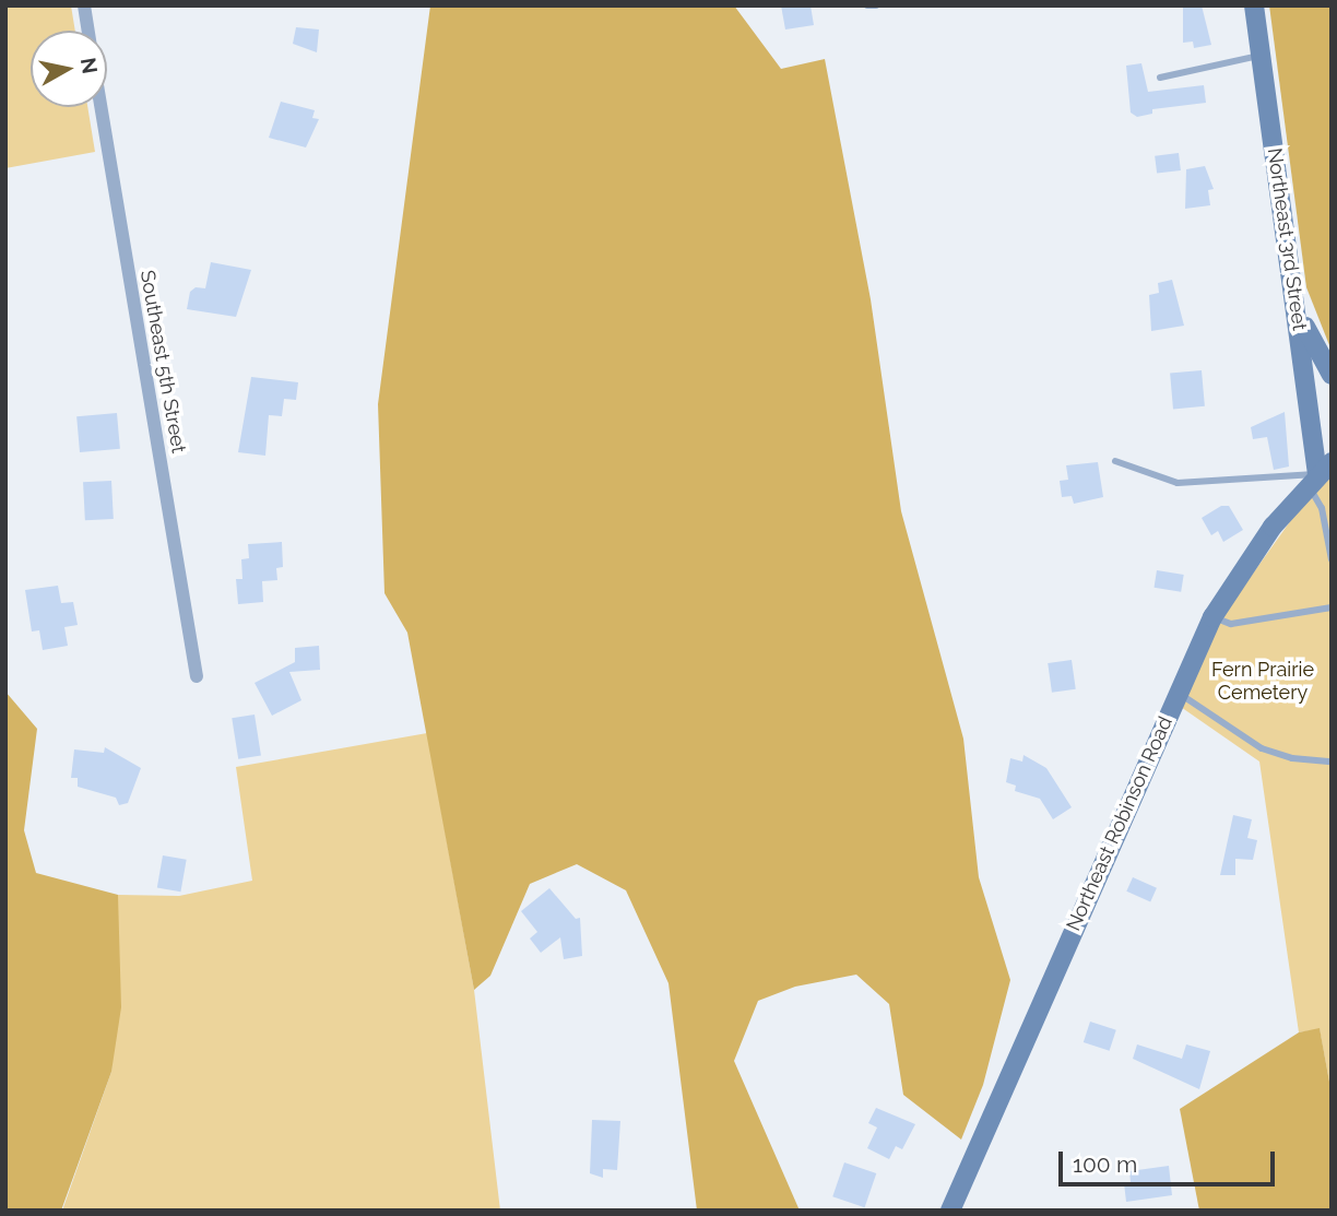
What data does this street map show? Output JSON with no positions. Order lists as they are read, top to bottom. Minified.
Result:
{"streets":{"street":["Northeast 3rd Street","Southeast 5th Street","Northeast Robinson Road"]},"crossings":[["Northeast 3rd Street","Northeast Robinson Road"]],"parks":["Fern Prairie Cemetery"],"scale_bar":"100 m","north":"right"}
